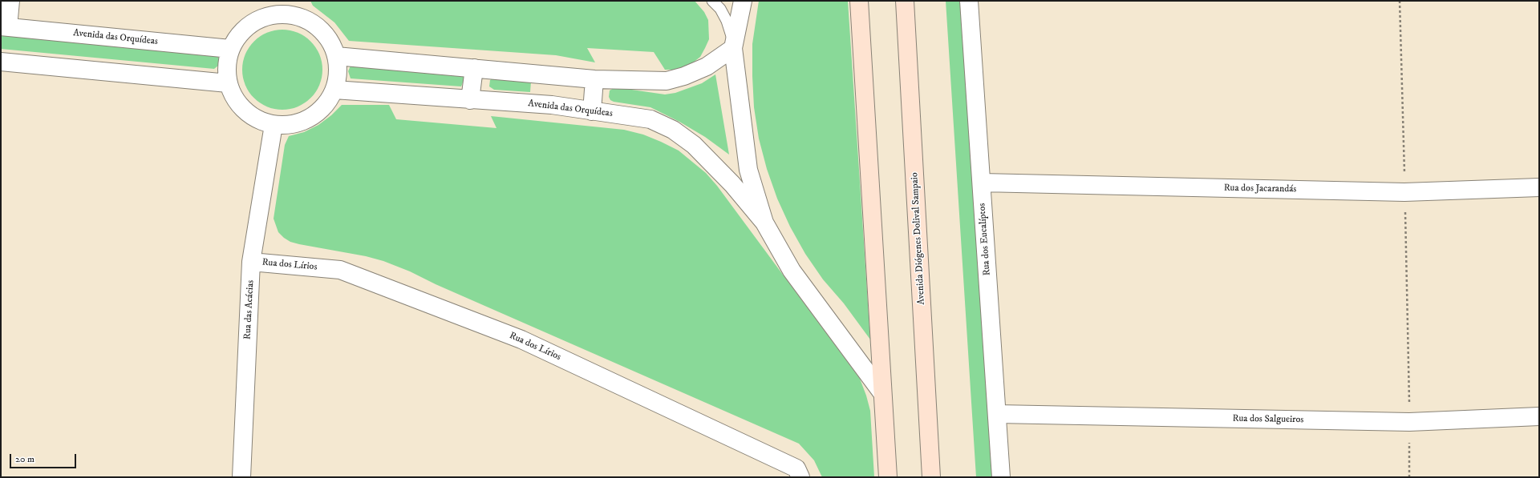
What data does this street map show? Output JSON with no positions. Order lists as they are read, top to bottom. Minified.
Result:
{"streets":{"street":["Avenida das Orquídeas","Rua dos Jacarandás","Avenida Diógenes Dolival Sampaio","Rua dos Eucalíptos","Rua dos Lírios","Rua das Acácias","Rua dos Salgueiros"]},"crossings":[["Avenida das Orquídeas","Rua das Acácias"],["Rua dos Jacarandás","Rua dos Eucalíptos"],["Rua dos Eucalíptos","Rua dos Salgueiros"],["Rua dos Lírios","Rua das Acácias"]],"scale_bar":"20 m"}
